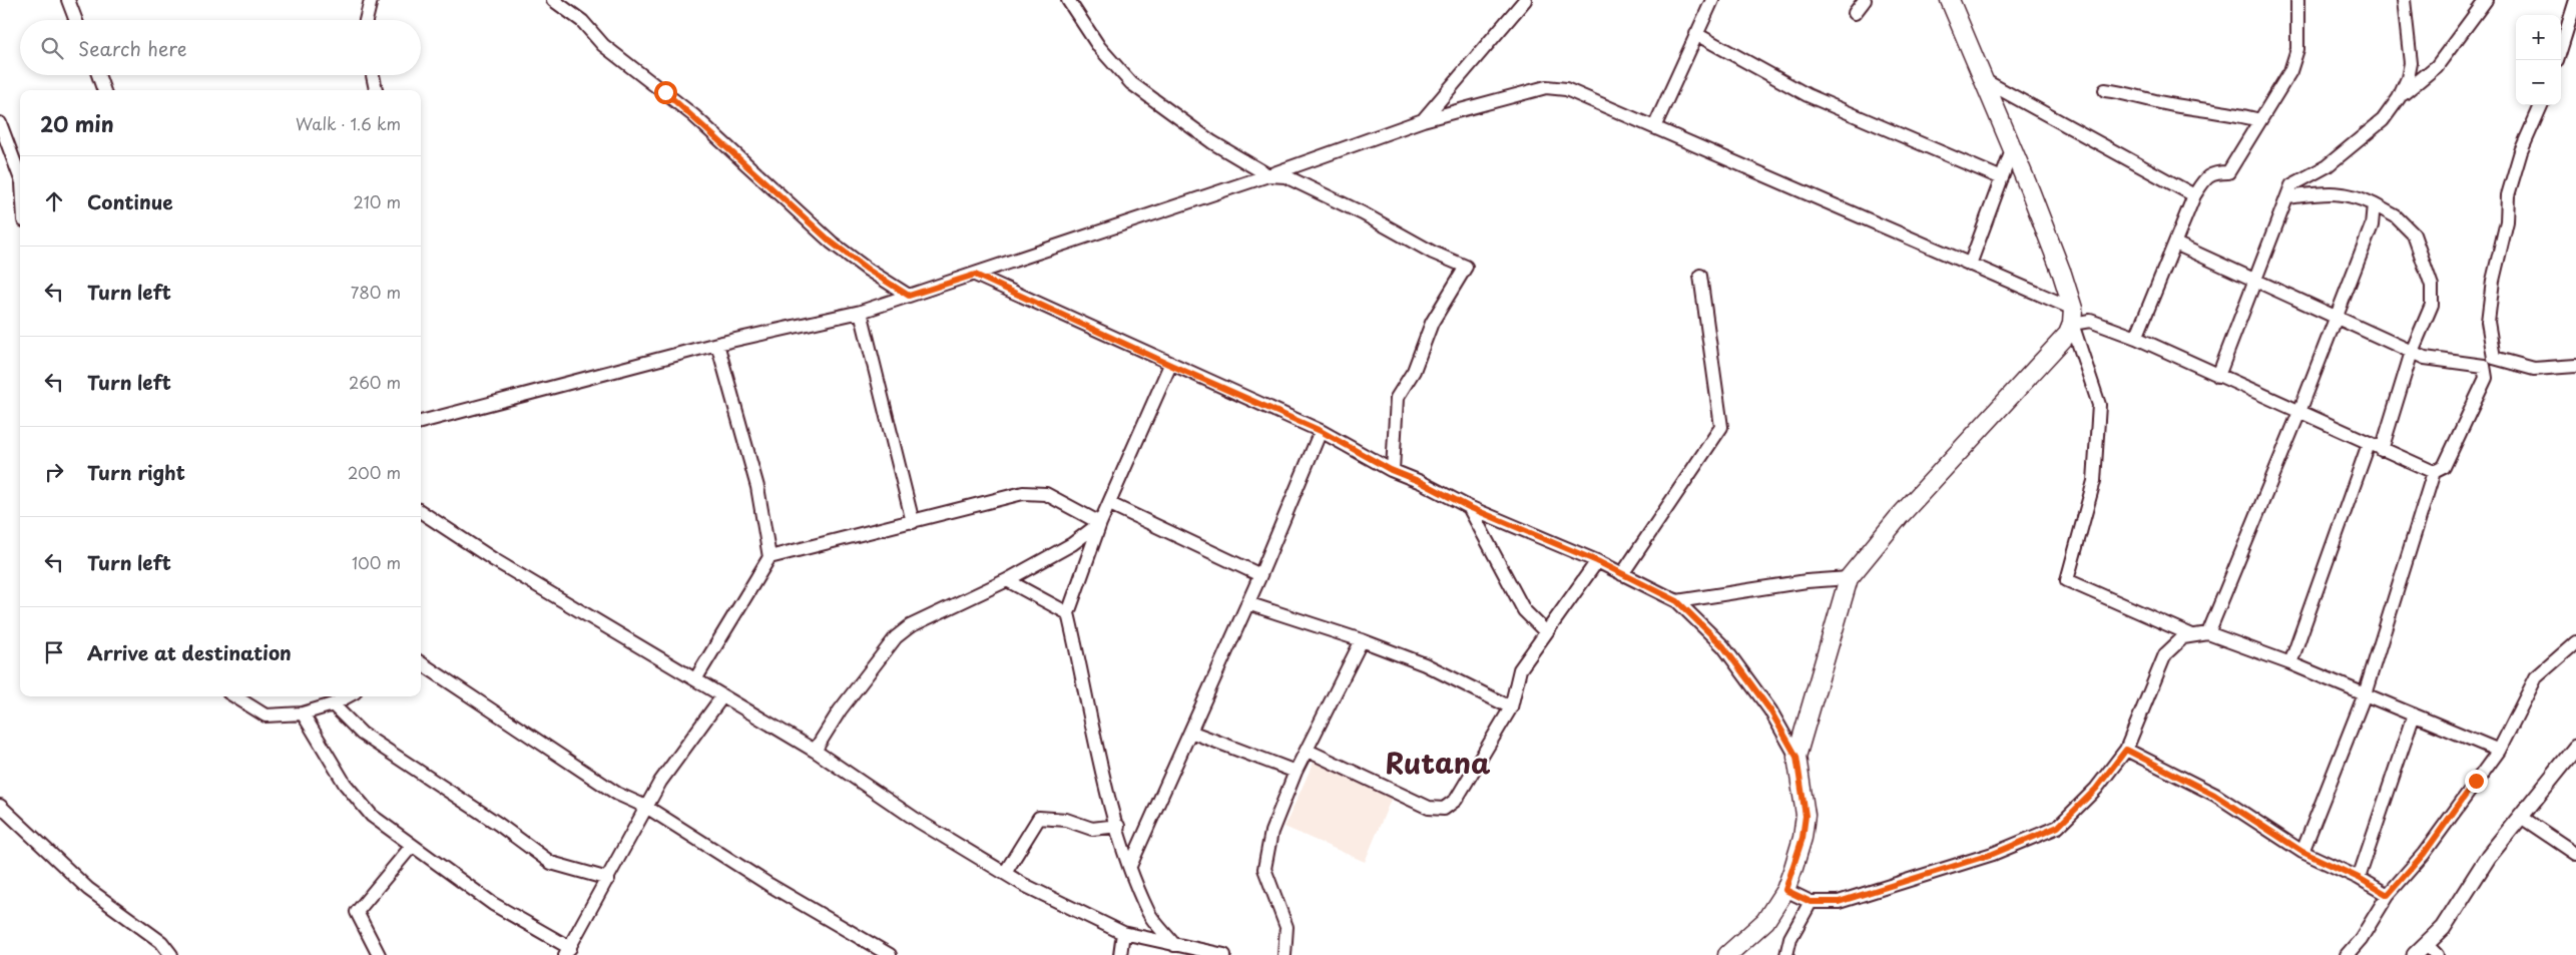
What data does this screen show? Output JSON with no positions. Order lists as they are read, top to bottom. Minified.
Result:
{"districts":["Rutana"],"page":{"map_buttons":["+","−"],"search":"Search here","heading":["20 min","Walk · 1.6 km"],"list":[["Continue","210 m"],["Turn left","780 m"],["Turn left","260 m"],["Turn right","200 m"],["Turn left","100 m"],"Arrive at destination"]}}
